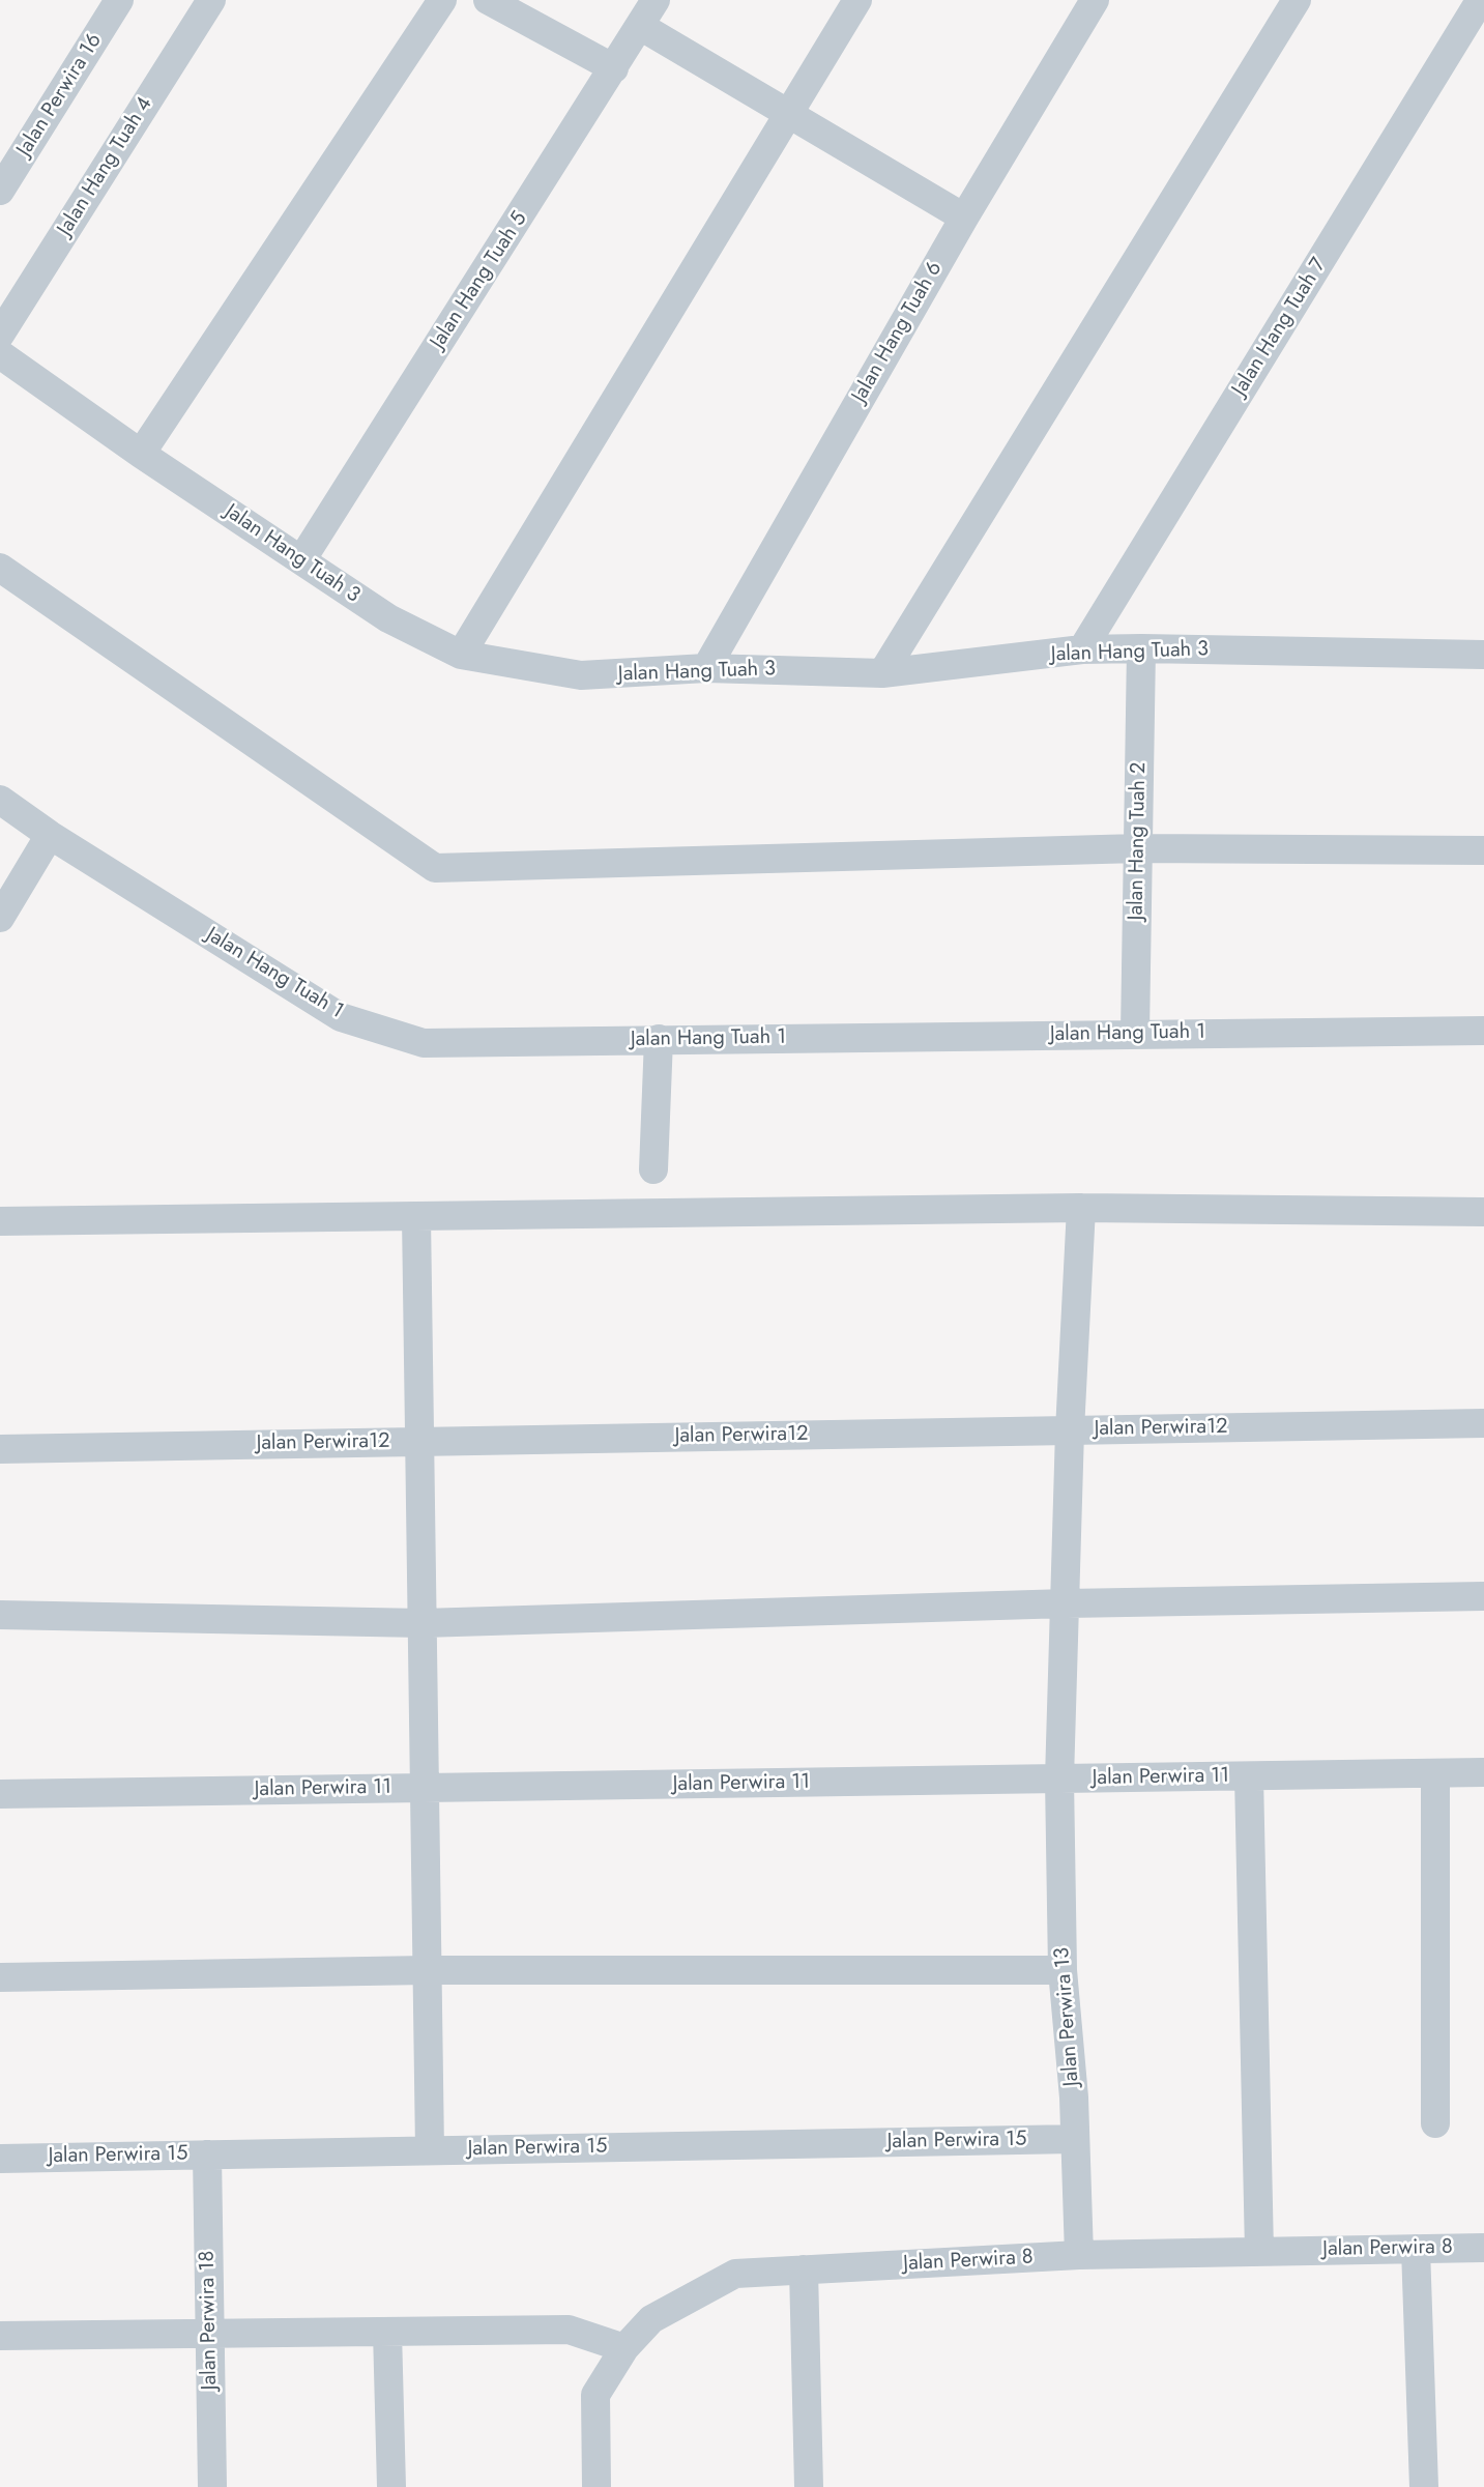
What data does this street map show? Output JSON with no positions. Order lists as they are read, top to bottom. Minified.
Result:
{"streets":{"street":["Jalan Perwira 16","Jalan Hang Tuah 4","Jalan Hang Tuah 5","Jalan Hang Tuah 7","Jalan Hang Tuah 6","Jalan Hang Tuah 3","Jalan Hang Tuah 2","Jalan Hang Tuah 1","Jalan Perwira12","Jalan Perwira 11","Jalan Perwira 13","Jalan Perwira 15","Jalan Perwira 8","Jalan Perwira 18"]},"crossings":[["Jalan Hang Tuah 5","Jalan Hang Tuah 3"],["Jalan Hang Tuah 7","Jalan Hang Tuah 3"],["Jalan Hang Tuah 6","Jalan Hang Tuah 3"],["Jalan Hang Tuah 3","Jalan Hang Tuah 2"],["Jalan Hang Tuah 2","Jalan Hang Tuah 1"],["Jalan Perwira12","Jalan Perwira 13"],["Jalan Perwira 11","Jalan Perwira 13"],["Jalan Perwira 13","Jalan Perwira 15"],["Jalan Perwira 13","Jalan Perwira 8"],["Jalan Perwira 15","Jalan Perwira 18"]]}
